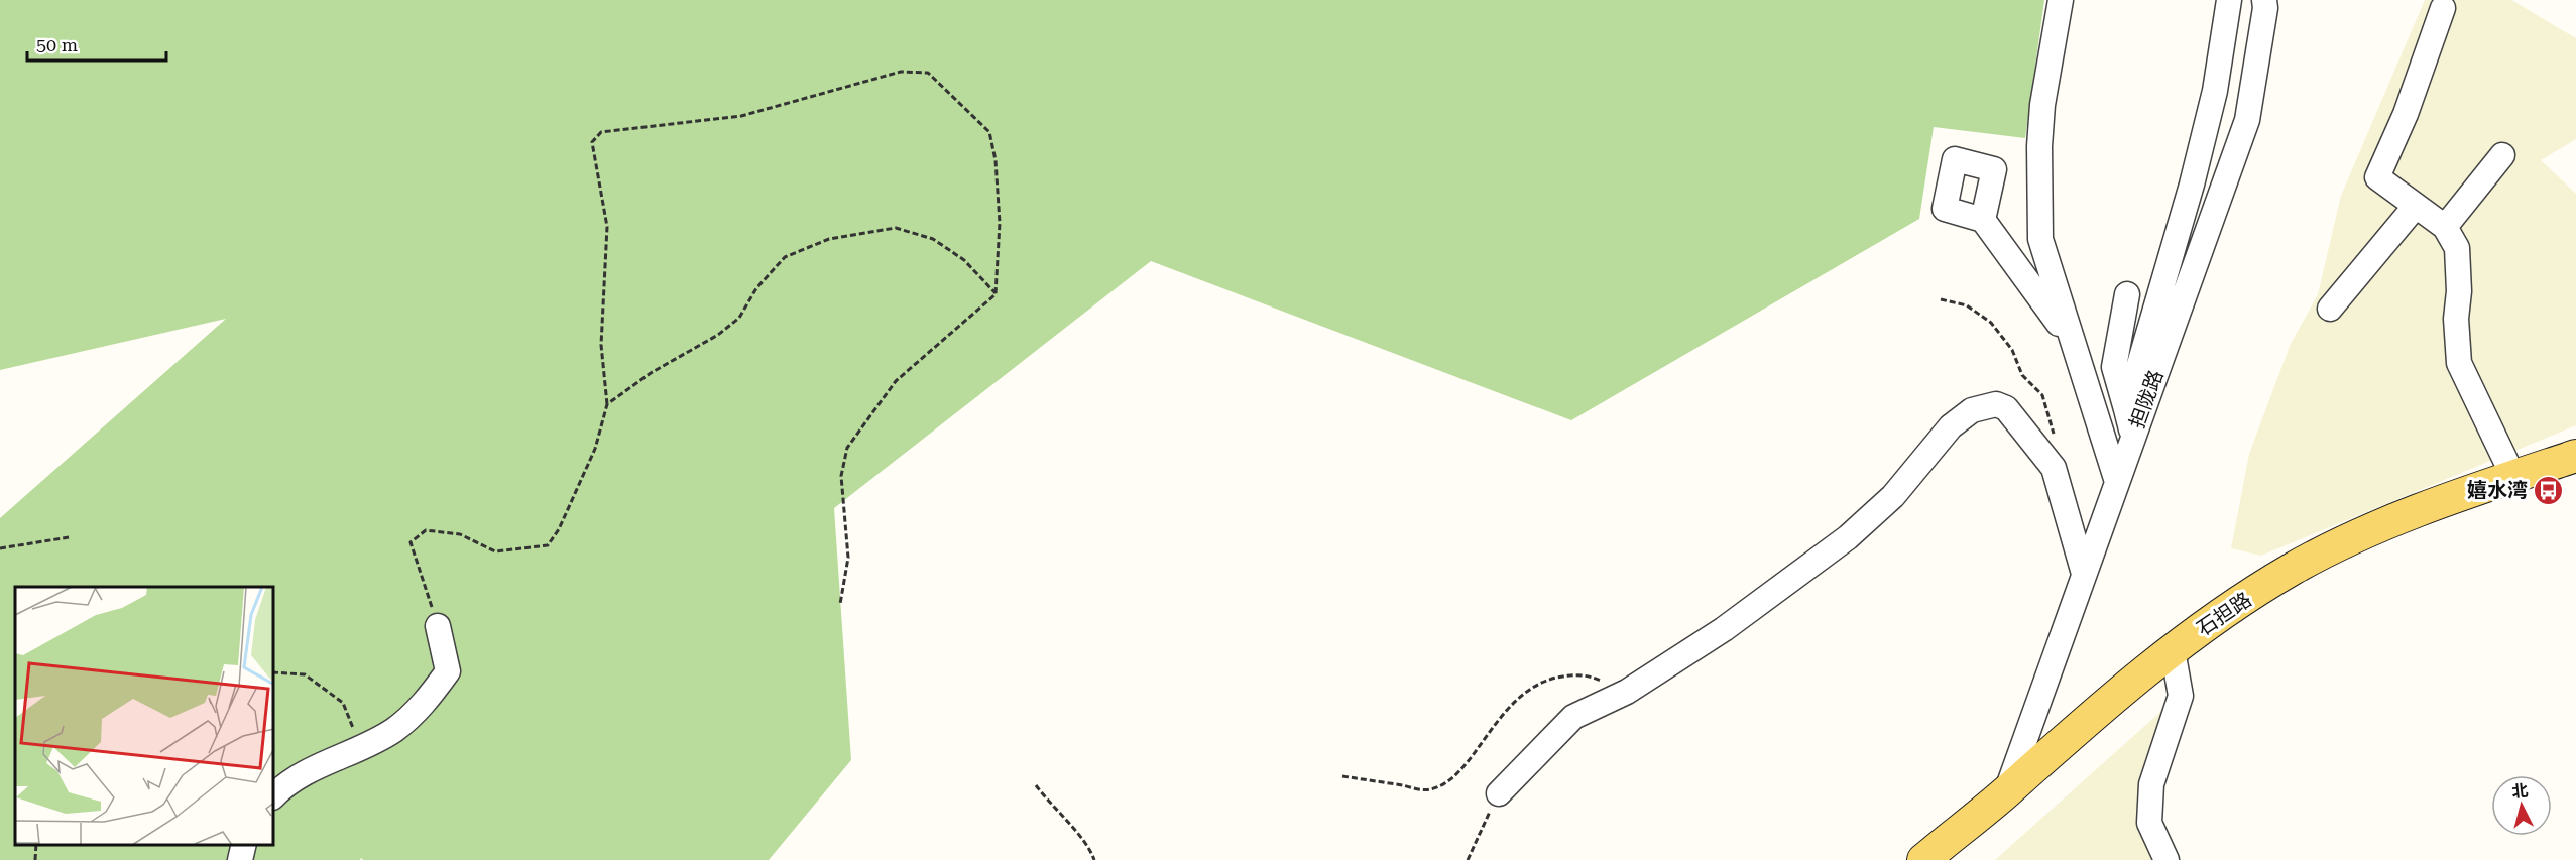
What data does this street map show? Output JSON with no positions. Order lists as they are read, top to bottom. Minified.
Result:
{"streets":{"main road":["石担路"],"street":["担陇路"]},"crossings":[["担陇路","石担路"]],"places":{"bus stop":["嬉水湾"]},"scale_bar":"50 m","north":"top"}
